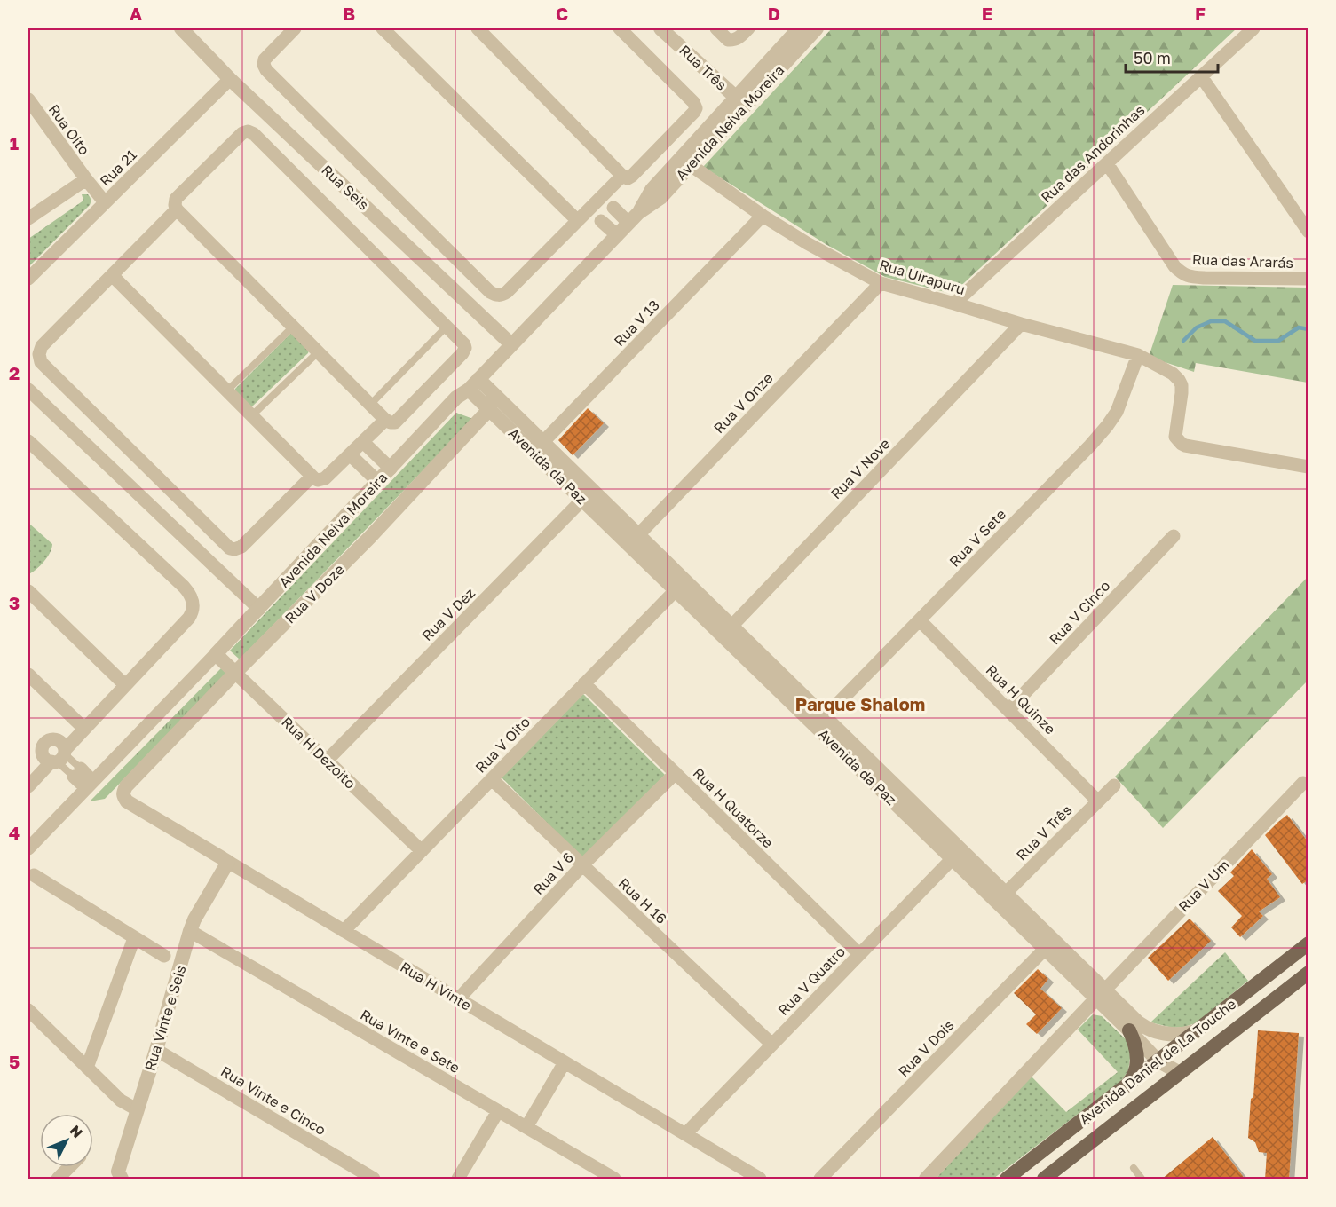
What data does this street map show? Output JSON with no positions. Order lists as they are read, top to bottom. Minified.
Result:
{"streets":{"main road":["Avenida Daniel de La Touche"],"street":["Rua Três","Avenida Neiva Moreira","Rua Oito","Rua das Andorinhas","Rua 21","Rua Seis","Rua das Ararás","Rua Uirapuru","Rua V 13","Rua V Onze","Avenida da Paz","Rua V Nove","Rua V Sete","Rua V Doze","Rua V Cinco","Rua V Dez","Rua H Quinze","Rua V Oito","Rua H Dezoito","Rua H Quatorze","Rua V Três","Rua V 6","Rua V Um","Rua H 16","Rua V Quatro","Rua H Vinte","Rua Vinte e Seis","Rua Vinte e Sete","Rua V Dois","Rua Vinte e Cinco"]},"crossings":[["Rua Três","Avenida Neiva Moreira"],["Avenida Neiva Moreira","Rua Seis"],["Avenida Neiva Moreira","Rua Uirapuru"],["Avenida Neiva Moreira","Avenida da Paz"],["Avenida Neiva Moreira","Rua H Dezoito"],["Rua Oito","Rua 21"],["Rua das Andorinhas","Rua das Ararás"],["Rua das Andorinhas","Rua Uirapuru"],["Rua 21","Rua Seis"],["Rua Uirapuru","Rua V 13"],["Rua Uirapuru","Rua V Onze"],["Rua Uirapuru","Rua V Nove"],["Rua Uirapuru","Rua V Sete"],["Rua V 13","Avenida da Paz"],["Rua V Onze","Avenida da Paz"],["Avenida da Paz","Rua V Nove"],["Avenida da Paz","Rua V Sete"],["Avenida da Paz","Rua V Doze"],["Avenida da Paz","Rua V Dez"],["Avenida da Paz","Rua V Oito"],["Avenida da Paz","Rua V Três"],["Avenida da Paz","Rua V Um"],["Avenida da Paz","Rua V Quatro"],["Avenida da Paz","Rua V Dois"],["Avenida da Paz","Avenida Daniel de La Touche"],["Rua V Sete","Rua H Quinze"],["Rua V Doze","Rua H Dezoito"],["Rua V Doze","Rua H Vinte"],["Rua V Cinco","Rua H Quinze"],["Rua V Dez","Rua H Dezoito"],["Rua H Quinze","Rua V Três"],["Rua V Oito","Rua H Dezoito"],["Rua V Oito","Rua H Quatorze"],["Rua V Oito","Rua H 16"],["Rua V Oito","Rua H Vinte"],["Rua H Quatorze","Rua V 6"],["Rua H Quatorze","Rua V Quatro"],["Rua V 6","Rua H 16"],["Rua V 6","Rua H Vinte"],["Rua H 16","Rua V Quatro"],["Rua V Quatro","Rua H Vinte"],["Rua H Vinte","Rua Vinte e Seis"],["Rua Vinte e Seis","Rua Vinte e Sete"],["Rua Vinte e Seis","Rua Vinte e Cinco"]],"districts":["Parque Shalom"],"scale_bar":"50 m","north":"top right","grid":{"columns":["A","B","C","D","E","F"],"rows":["1","2","3","4","5"]}}
